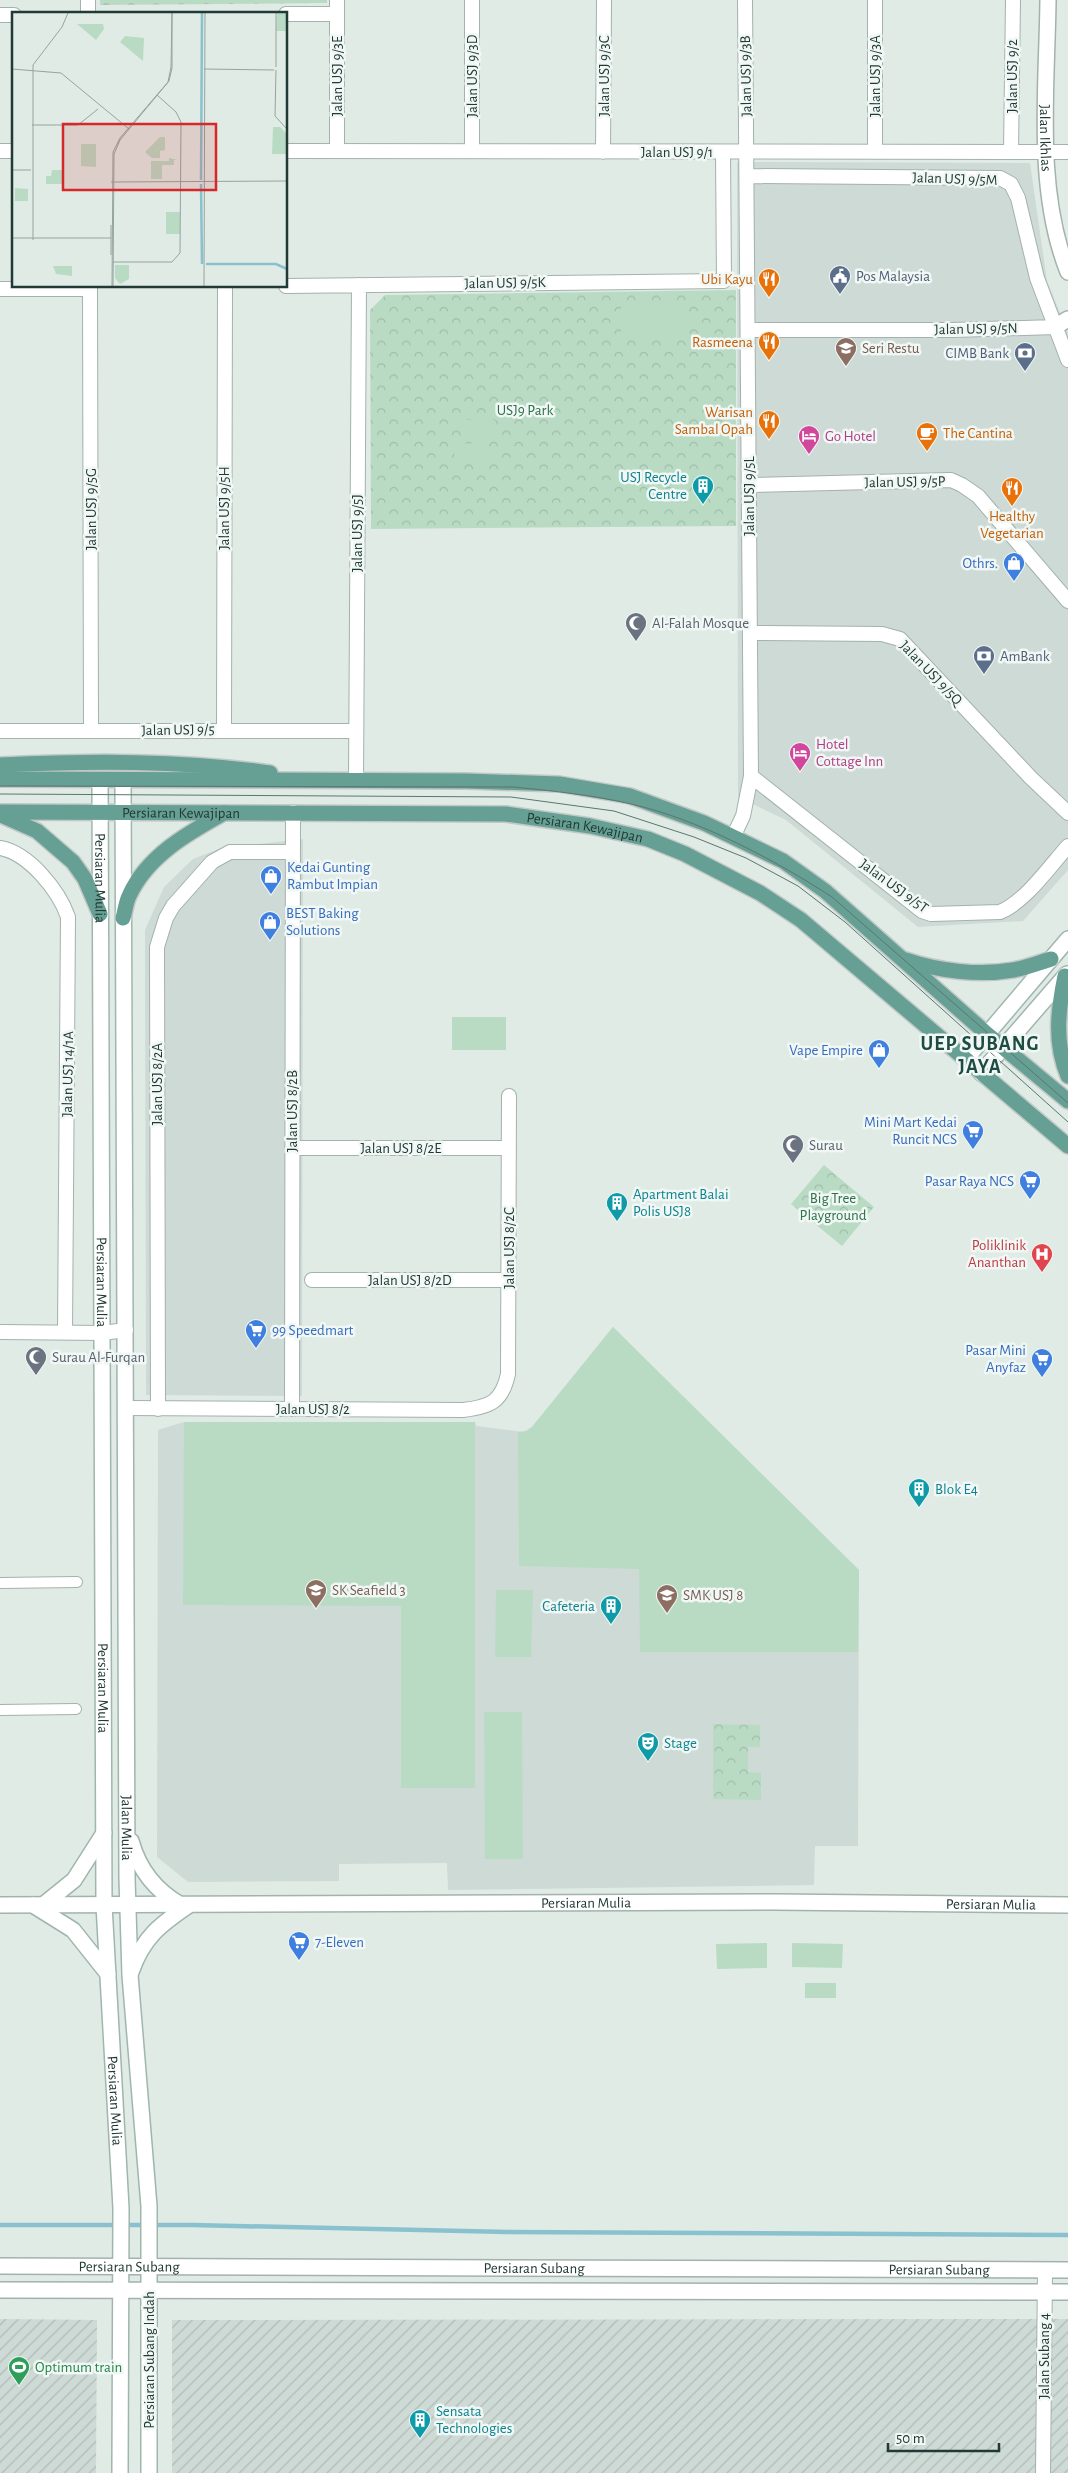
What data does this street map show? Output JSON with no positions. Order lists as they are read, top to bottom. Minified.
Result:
{"streets":{"main road":["Jalan Ikhlas","Persiaran Kewajipan","Persiaran Mulia","Jalan Mulia","Persiaran Subang","Persiaran Subang Indah"],"street":["Jalan USJ 9/3E","Jalan USJ 9/3D","Jalan USJ 9/3C","Jalan USJ 9/3B","Jalan USJ 9/3A","Jalan USJ 9/2","Jalan USJ 9/1","Jalan USJ 9/5M","Jalan USJ 9/5K","Jalan USJ 9/5N","Jalan USJ 9/5P","Jalan USJ 9/5L","Jalan USJ 9/5H","Jalan USJ 9/5G","Jalan USJ 9/5J","Jalan USJ 9/5Q","Jalan USJ 9/5","Jalan USJ 9/5T","Jalan USJ 14/1A","Jalan USJ 8/2A","Jalan USJ 8/2B","Jalan USJ 8/2E","Jalan USJ 8/2C","Jalan USJ 8/2D","Jalan USJ 8/2","Jalan Subang 4"]},"crossings":[["Jalan USJ 9/3E","Jalan USJ 9/1"],["Jalan USJ 9/3D","Jalan USJ 9/1"],["Jalan USJ 9/3C","Jalan USJ 9/1"],["Jalan USJ 9/3B","Jalan USJ 9/1"],["Jalan USJ 9/3B","Jalan USJ 9/5L"],["Jalan USJ 9/3A","Jalan USJ 9/1"],["Jalan USJ 9/2","Jalan USJ 9/1"],["Jalan Ikhlas","Jalan USJ 9/1"],["Jalan USJ 9/1","Jalan USJ 9/5K"],["Jalan USJ 9/1","Jalan USJ 9/5L"],["Jalan USJ 9/5M","Jalan USJ 9/5N"],["Jalan USJ 9/5M","Jalan USJ 9/5L"],["Jalan USJ 9/5K","Jalan USJ 9/5J"],["Jalan USJ 9/5N","Jalan USJ 9/5L"],["Jalan USJ 9/5P","Jalan USJ 9/5L"],["Jalan USJ 9/5L","Jalan USJ 9/5Q"],["Jalan USJ 9/5L","Jalan USJ 9/5T"],["Jalan USJ 9/5H","Jalan USJ 9/5"],["Jalan USJ 9/5G","Jalan USJ 9/5"],["Jalan USJ 9/5J","Jalan USJ 9/5"],["Persiaran Kewajipan","Persiaran Mulia"],["Persiaran Kewajipan","Jalan USJ 8/2B"],["Persiaran Mulia","Jalan USJ 8/2"],["Persiaran Mulia","Jalan Mulia"],["Persiaran Mulia","Persiaran Subang Indah"],["Jalan USJ 8/2A","Jalan USJ 8/2B"],["Jalan USJ 8/2A","Jalan USJ 8/2"],["Jalan USJ 8/2B","Jalan USJ 8/2E"],["Jalan USJ 8/2B","Jalan USJ 8/2"],["Jalan USJ 8/2E","Jalan USJ 8/2C"],["Jalan USJ 8/2C","Jalan USJ 8/2D"],["Jalan USJ 8/2C","Jalan USJ 8/2"],["Jalan USJ 8/2","Jalan Mulia"],["Jalan Mulia","Persiaran Subang Indah"],["Persiaran Subang","Jalan Subang 4"],["Persiaran Subang","Persiaran Subang Indah"]],"districts":["UEP SUBANG JAYA"],"parks":["USJ9 Park","Big Tree Playground"],"places":{"public building":["Pos Malaysia"],"restaurant":["Ubi Kayu","Rasmeena","Warisan Sambal Opah","Healthy Vegetarian"],"school or university":["Seri Restu","SK Seafield 3","SMK USJ 8"],"bank":["CIMB Bank","AmBank"],"cafe":["The Cantina"],"hotel":["Go Hotel","Hotel Cottage Inn"],"building":["USJ Recycle Centre","Apartment Balai Polis USJ8","Blok E4","Cafeteria","Sensata Technologies"],"shop":["Othrs.","Kedai Gunting Rambut Impian","BEST Baking Solutions","Vape Empire"],"mosque":["Al-Falah Mosque","Surau","Surau Al-Furqan"],"supermarket":["Mini Mart Kedai Runcit NCS","Pasar Raya NCS","99 Speedmart","Pasar Mini Anyfaz","7-Eleven"],"hospital":["Poliklinik Ananthan"],"theatre":["Stage"],"sports":["Optimum train"]},"scale_bar":"50 m"}
